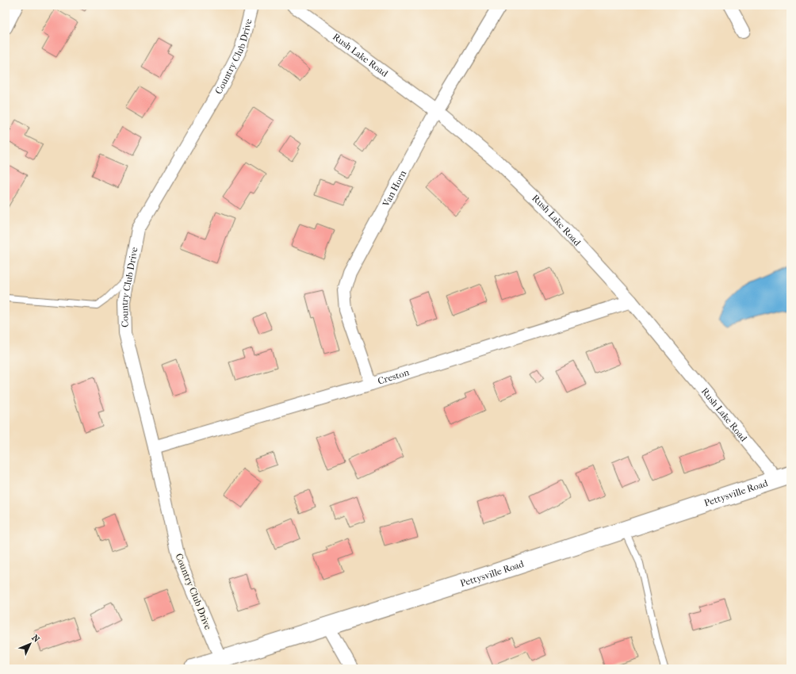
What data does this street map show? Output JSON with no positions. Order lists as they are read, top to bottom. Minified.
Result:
{"streets":{"main road":["Pettysville Road"],"street":["Rush Lake Road","Country Club Drive","Van Horn","Creston"]},"crossings":[["Rush Lake Road","Van Horn"],["Rush Lake Road","Creston"],["Rush Lake Road","Pettysville Road"],["Country Club Drive","Creston"],["Country Club Drive","Pettysville Road"],["Van Horn","Creston"]],"north":"top right"}
